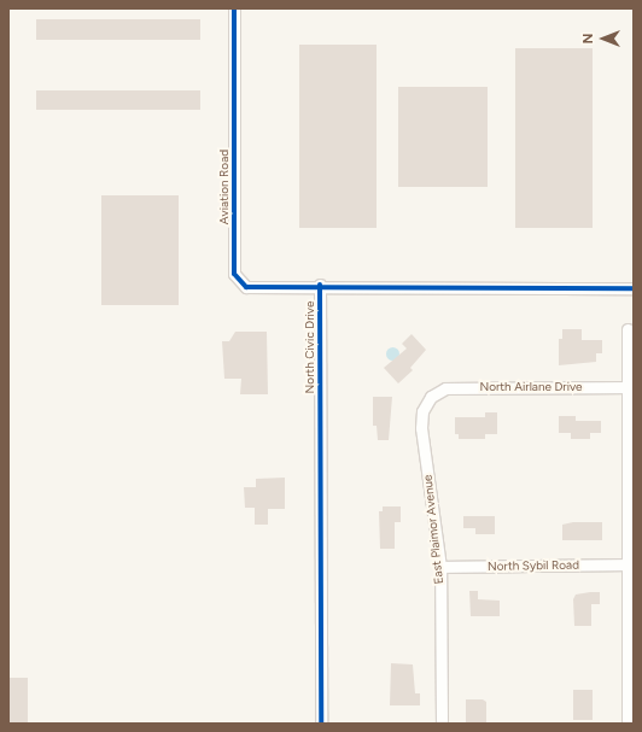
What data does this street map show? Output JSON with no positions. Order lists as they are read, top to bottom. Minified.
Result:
{"streets":{"street":["Aviation Road","North Civic Drive","North Airlane Drive","East Plaimor Avenue","North Sybil Road"]},"crossings":[["Aviation Road","North Civic Drive"],["North Airlane Drive","East Plaimor Avenue"],["East Plaimor Avenue","North Sybil Road"]],"north":"left"}
